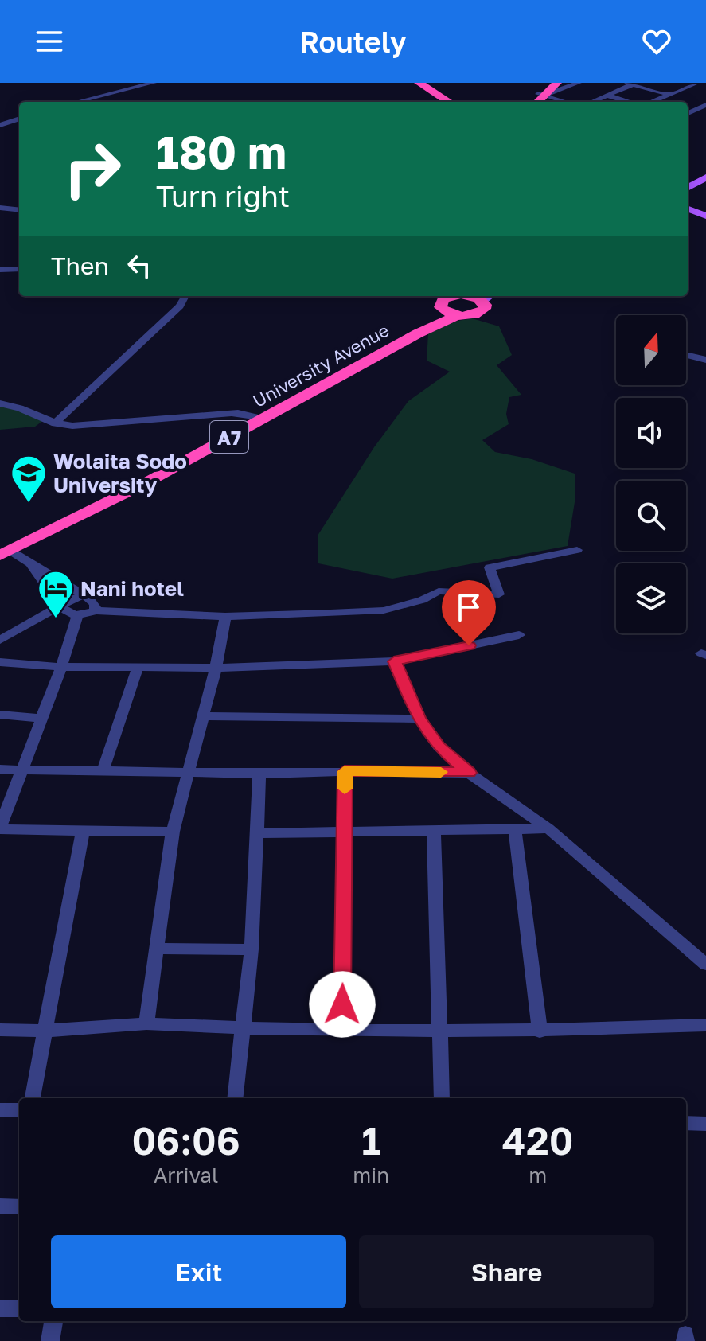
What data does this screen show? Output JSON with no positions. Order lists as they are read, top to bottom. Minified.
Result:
{"streets":{"highway":["University Avenue","A7"]},"crossings":[["University Avenue","A7"]],"places":{"school or university":["Wolaita Sodo University"],"hotel":["Nani hotel"]},"north":"top","page":{"header":"Routely","turn":["180 m","Turn right"],"then":"Then","eta":["06:06","Arrival","1","min","420","m"],"buttons":["Exit","Share"]}}
